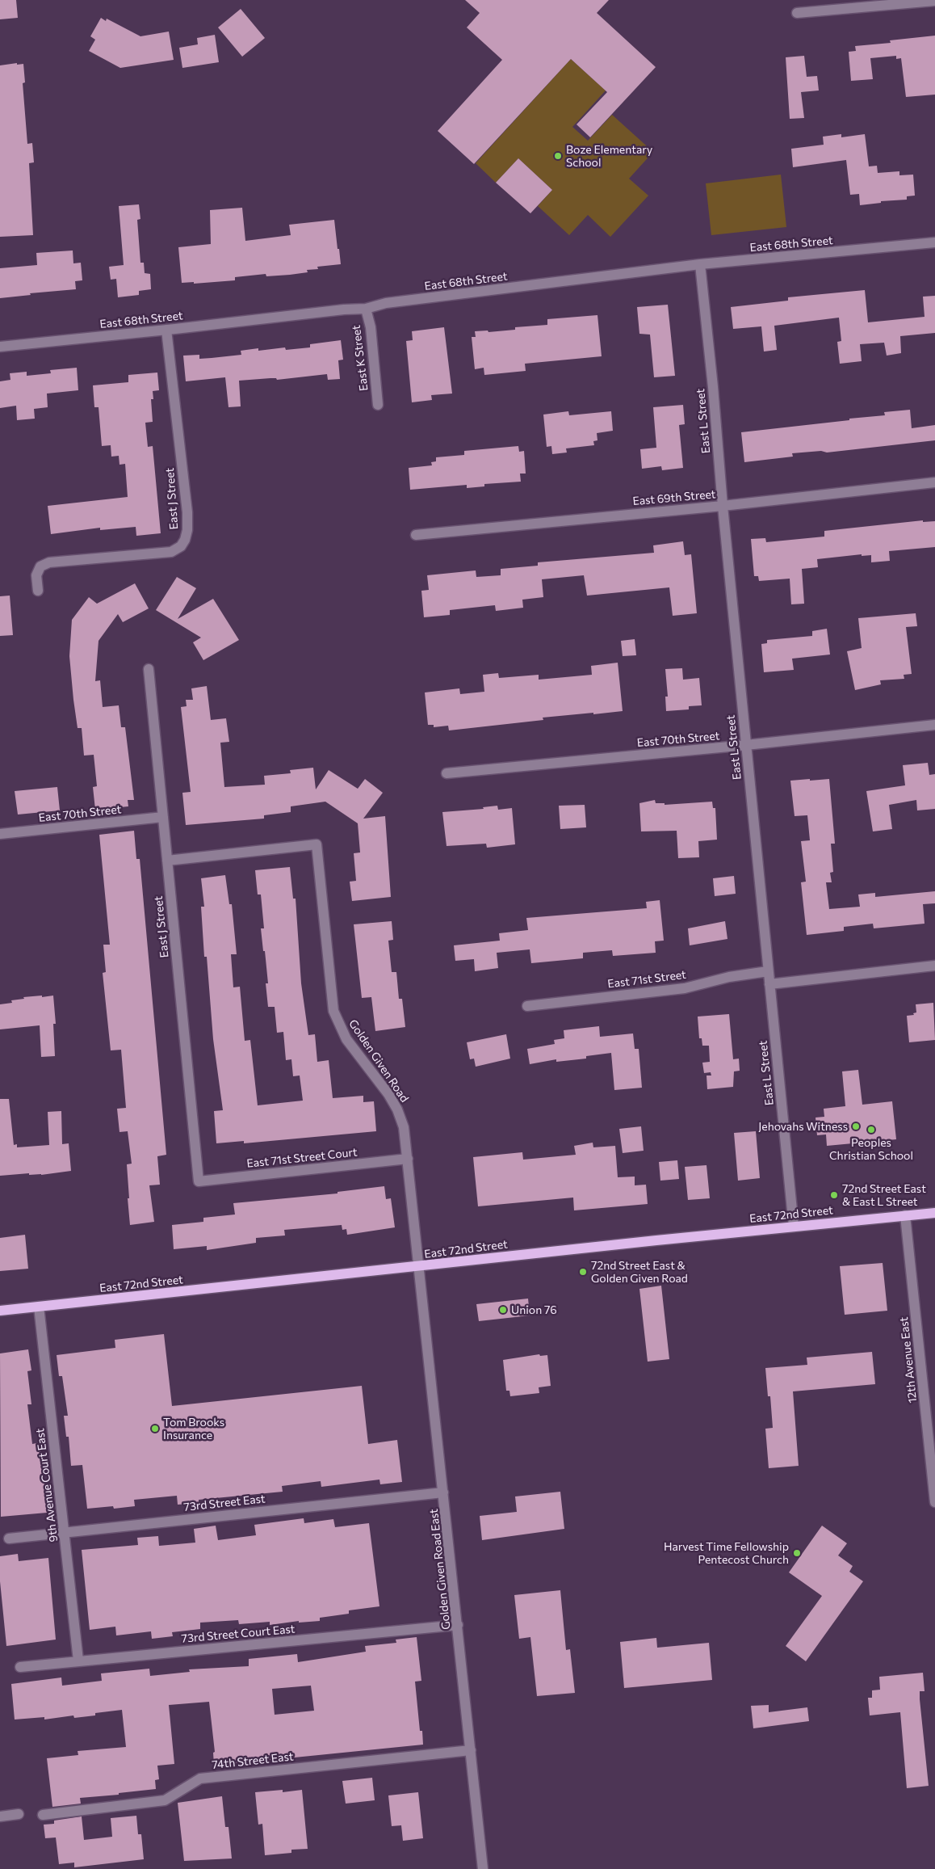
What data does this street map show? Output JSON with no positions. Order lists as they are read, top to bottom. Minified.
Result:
{"streets":{"main road":["East 72nd Street"],"street":["East 68th Street","East K Street","East L Street","East 69th Street","East J Street","East 70th Street","East 71st Street","Golden Given Road","East 71st Street Court","12th Avenue East","9th Avenue Court East","73rd Street East","Golden Given Road East","73rd Street Court East","74th Street East"]},"crossings":[["East 68th Street","East K Street"],["East 68th Street","East L Street"],["East 68th Street","East J Street"],["East L Street","East 69th Street"],["East L Street","East 70th Street"],["East L Street","East 71st Street"],["East L Street","East 72nd Street"],["East J Street","East 70th Street"],["East J Street","Golden Given Road"],["East J Street","East 71st Street Court"],["Golden Given Road","East 71st Street Court"],["Golden Given Road","East 72nd Street"],["Golden Given Road","Golden Given Road East"],["East 72nd Street","12th Avenue East"],["East 72nd Street","9th Avenue Court East"],["East 72nd Street","Golden Given Road East"],["9th Avenue Court East","73rd Street East"],["9th Avenue Court East","73rd Street Court East"],["73rd Street East","Golden Given Road East"],["Golden Given Road East","73rd Street Court East"],["Golden Given Road East","74th Street East"]],"places":["Boze Elementary School","Jehovahs Witness","Peoples Christian School","72nd Street East & East L Street","72nd Street East & Golden Given Road","Union 76","Tom Brooks Insurance","Harvest Time Fellowship Pentecost Church"]}
